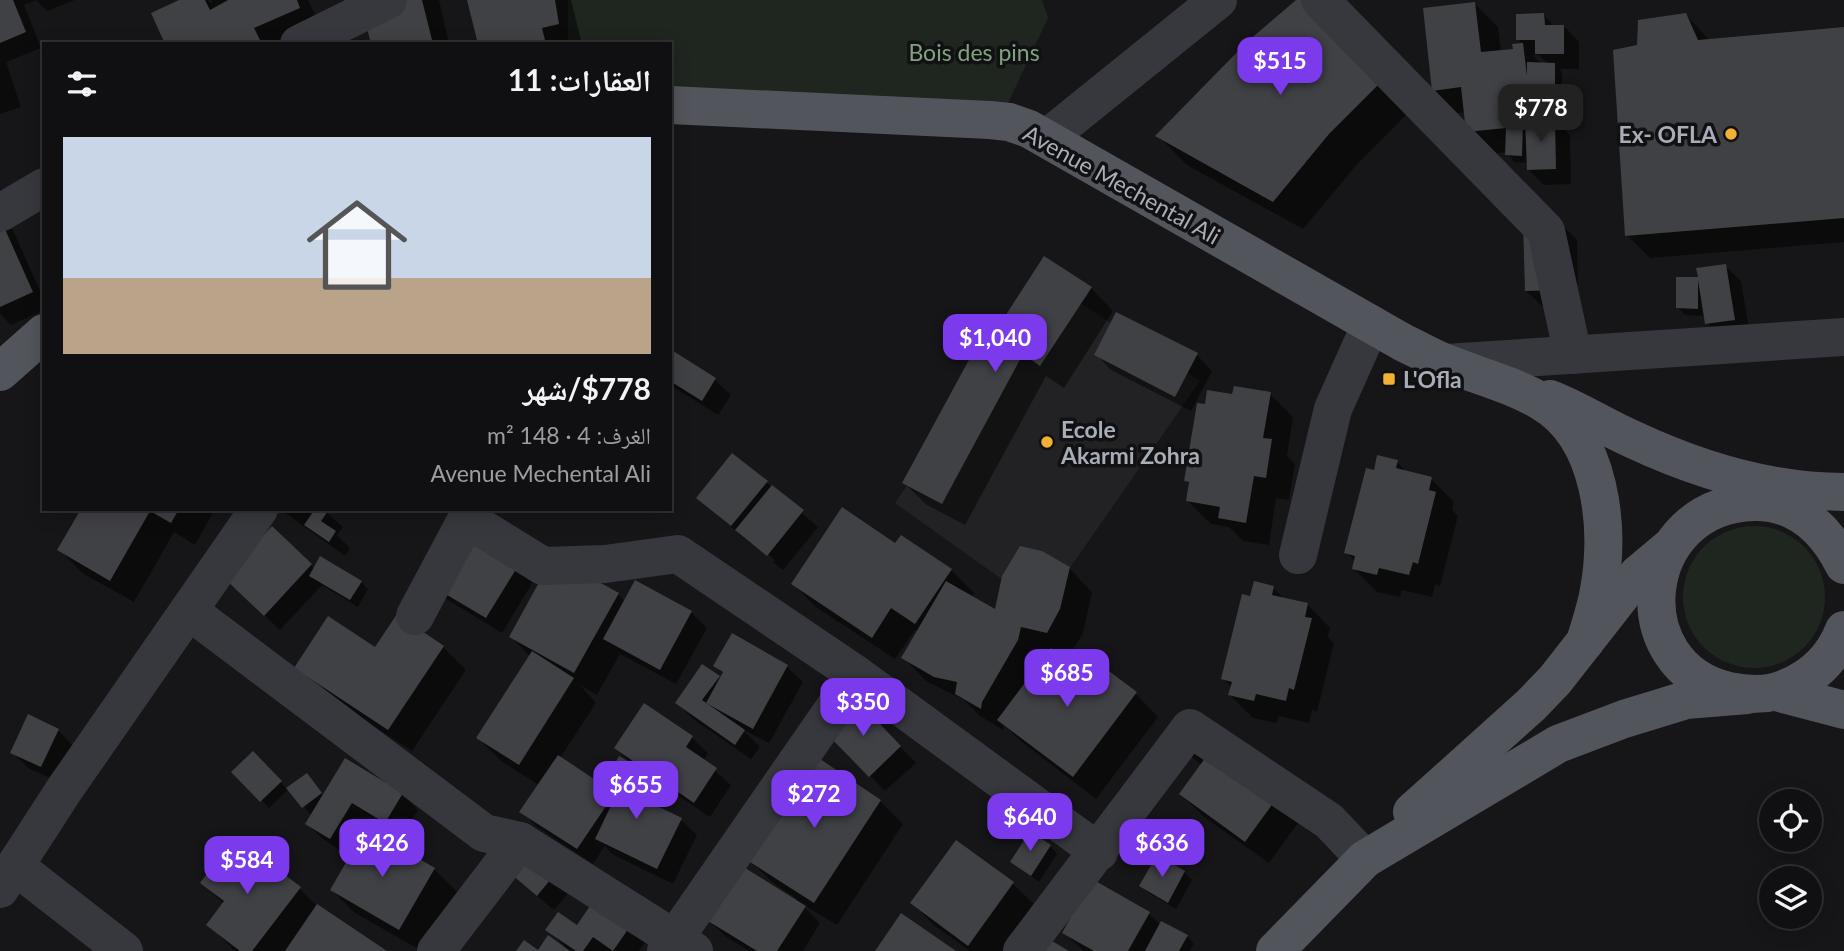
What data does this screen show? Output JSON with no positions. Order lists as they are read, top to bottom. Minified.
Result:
{"streets":{"main road":["Avenue Mechental Ali"]},"parks":["Bois des pins"],"places":{"other":["Ex- OFLA","Ecole Akarmi Zohra"],"transit":["L'Ofla"]},"page":{"price":["$515","$778","$1,040","$685","$350","$655","$272","$640","$426","$636","$584"],"heading":"العقارات: 11","list":[{"name":"$778/شهر","note":"الغرف: 4 · 148 m² · Avenue Mechental Ali"}]}}
